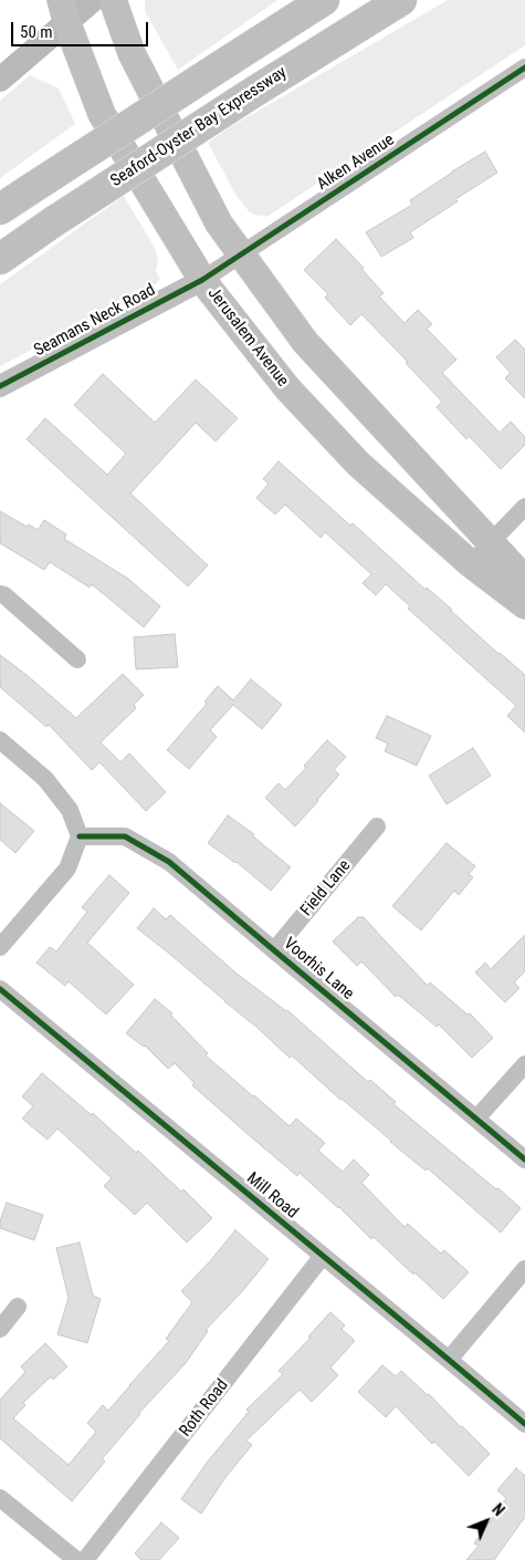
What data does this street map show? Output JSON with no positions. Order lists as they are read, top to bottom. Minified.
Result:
{"streets":{"highway":["Seaford-Oyster Bay Expressway"],"main road":["Jerusalem Avenue"],"street":["Alken Avenue","Seamans Neck Road","Field Lane","Voorhis Lane","Mill Road","Roth Road"]},"crossings":[["Alken Avenue","Seamans Neck Road"],["Alken Avenue","Jerusalem Avenue"],["Seamans Neck Road","Jerusalem Avenue"],["Field Lane","Voorhis Lane"],["Mill Road","Roth Road"]],"scale_bar":"50 m","north":"top right"}
